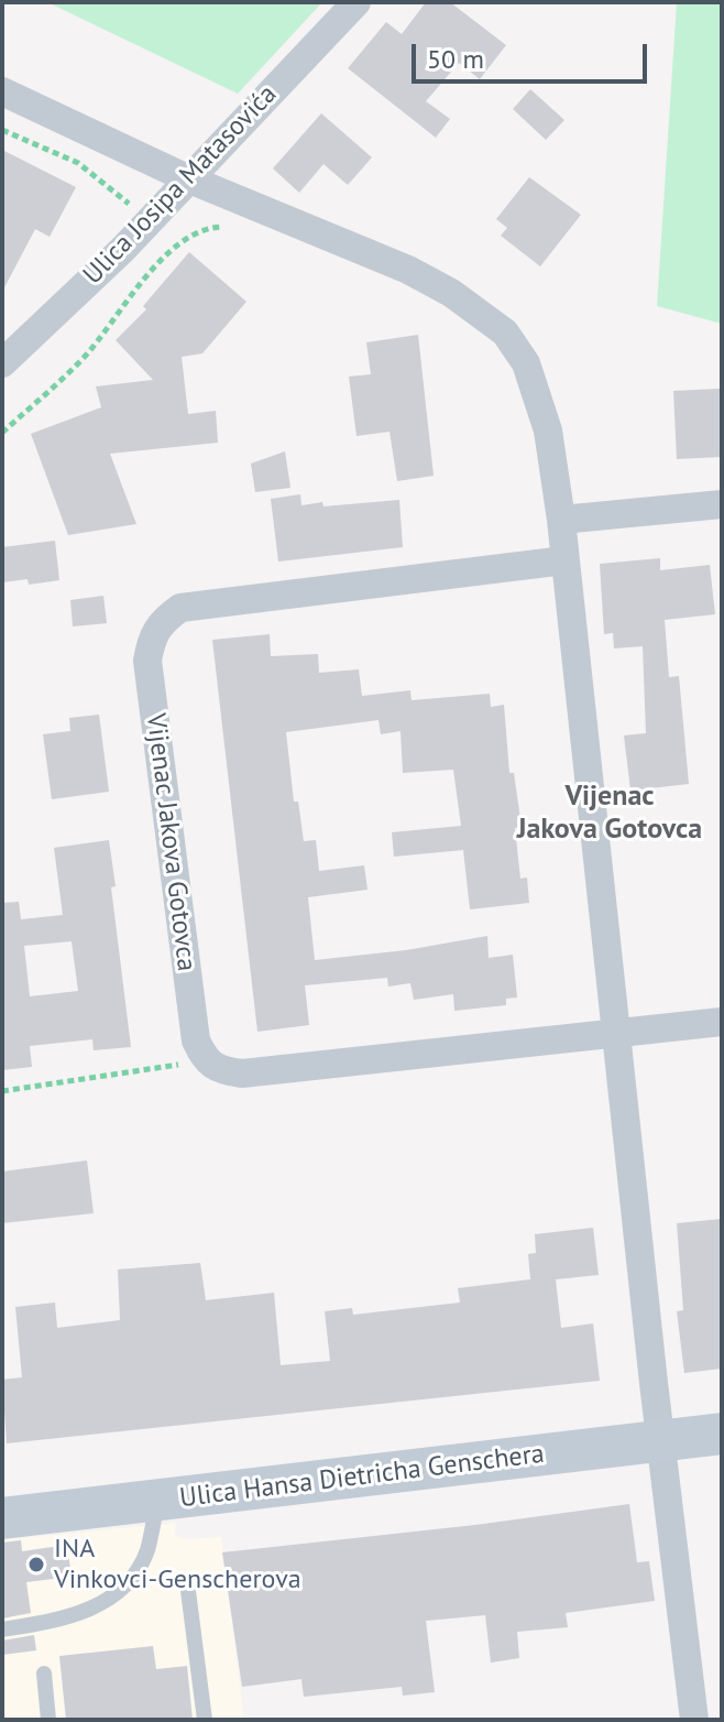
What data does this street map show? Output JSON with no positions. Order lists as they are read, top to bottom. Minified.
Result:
{"streets":{"main road":["Ulica Hansa Dietricha Genschera"],"street":["Ulica Josipa Matasovića","Vijenac Jakova Gotovca"]},"districts":["Vijenac Jakova Gotovca"],"places":["INA Vinkovci-Genscherova"],"scale_bar":"50 m"}
